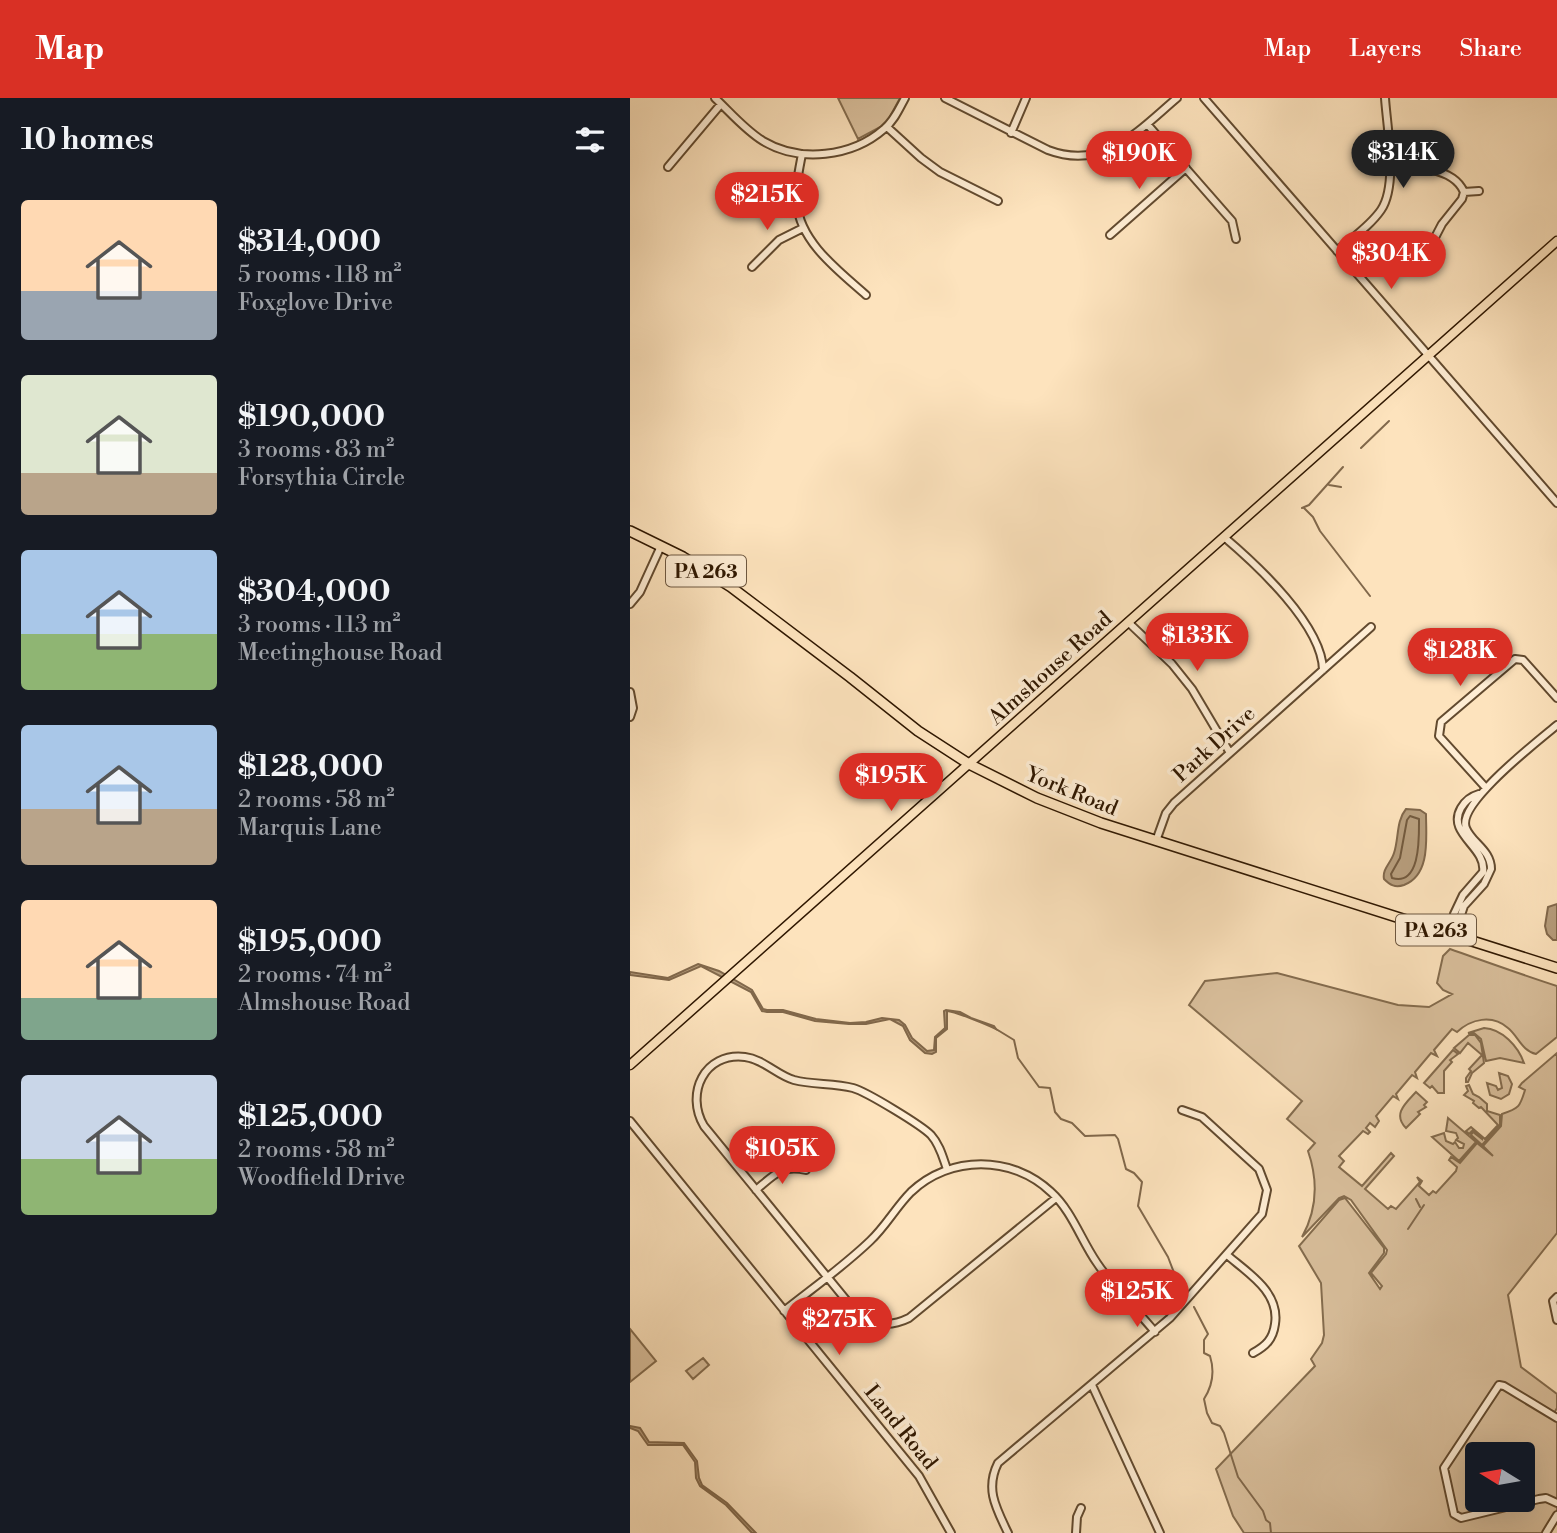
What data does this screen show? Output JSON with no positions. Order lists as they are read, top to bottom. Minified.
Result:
{"streets":{"highway":["PA 263","York Road"],"main road":["Almshouse Road"],"street":["Park Drive","Land Road"]},"crossings":[["Almshouse Road","York Road"],["Park Drive","York Road"]],"north":"left","page":{"header":"Map","nav":["Map","Layers","Share"],"heading":"10 homes","price":["$314K","$190K","$215K","$304K","$133K","$128K","$195K","$105K","$125K","$275K"],"list":[{"name":"$314,000","note":"5 rooms · 118 m² · Foxglove Drive"},{"name":"$190,000","note":"3 rooms · 83 m² · Forsythia Circle"},{"name":"$304,000","note":"3 rooms · 113 m² · Meetinghouse Road"},{"name":"$128,000","note":"2 rooms · 58 m² · Marquis Lane"},{"name":"$195,000","note":"2 rooms · 74 m² · Almshouse Road"},{"name":"$125,000","note":"2 rooms · 58 m² · Woodfield Drive"}]}}
